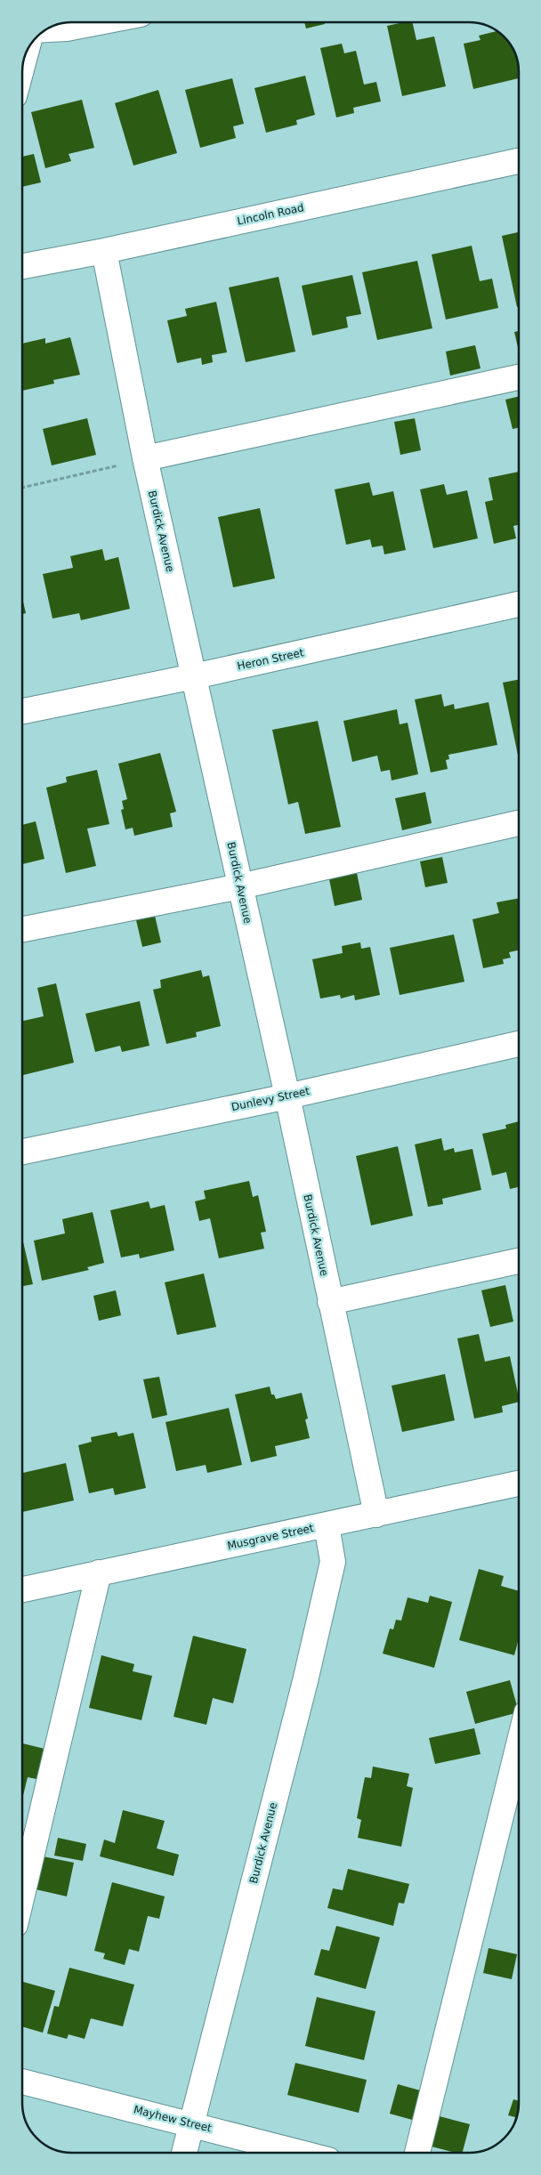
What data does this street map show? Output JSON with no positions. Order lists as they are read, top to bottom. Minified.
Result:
{"streets":{"street":["Lincoln Road","Burdick Avenue","Heron Street","Dunlevy Street","Musgrave Street","Mayhew Street"]},"crossings":[["Lincoln Road","Burdick Avenue"],["Burdick Avenue","Heron Street"],["Burdick Avenue","Dunlevy Street"],["Burdick Avenue","Musgrave Street"],["Burdick Avenue","Mayhew Street"]]}
